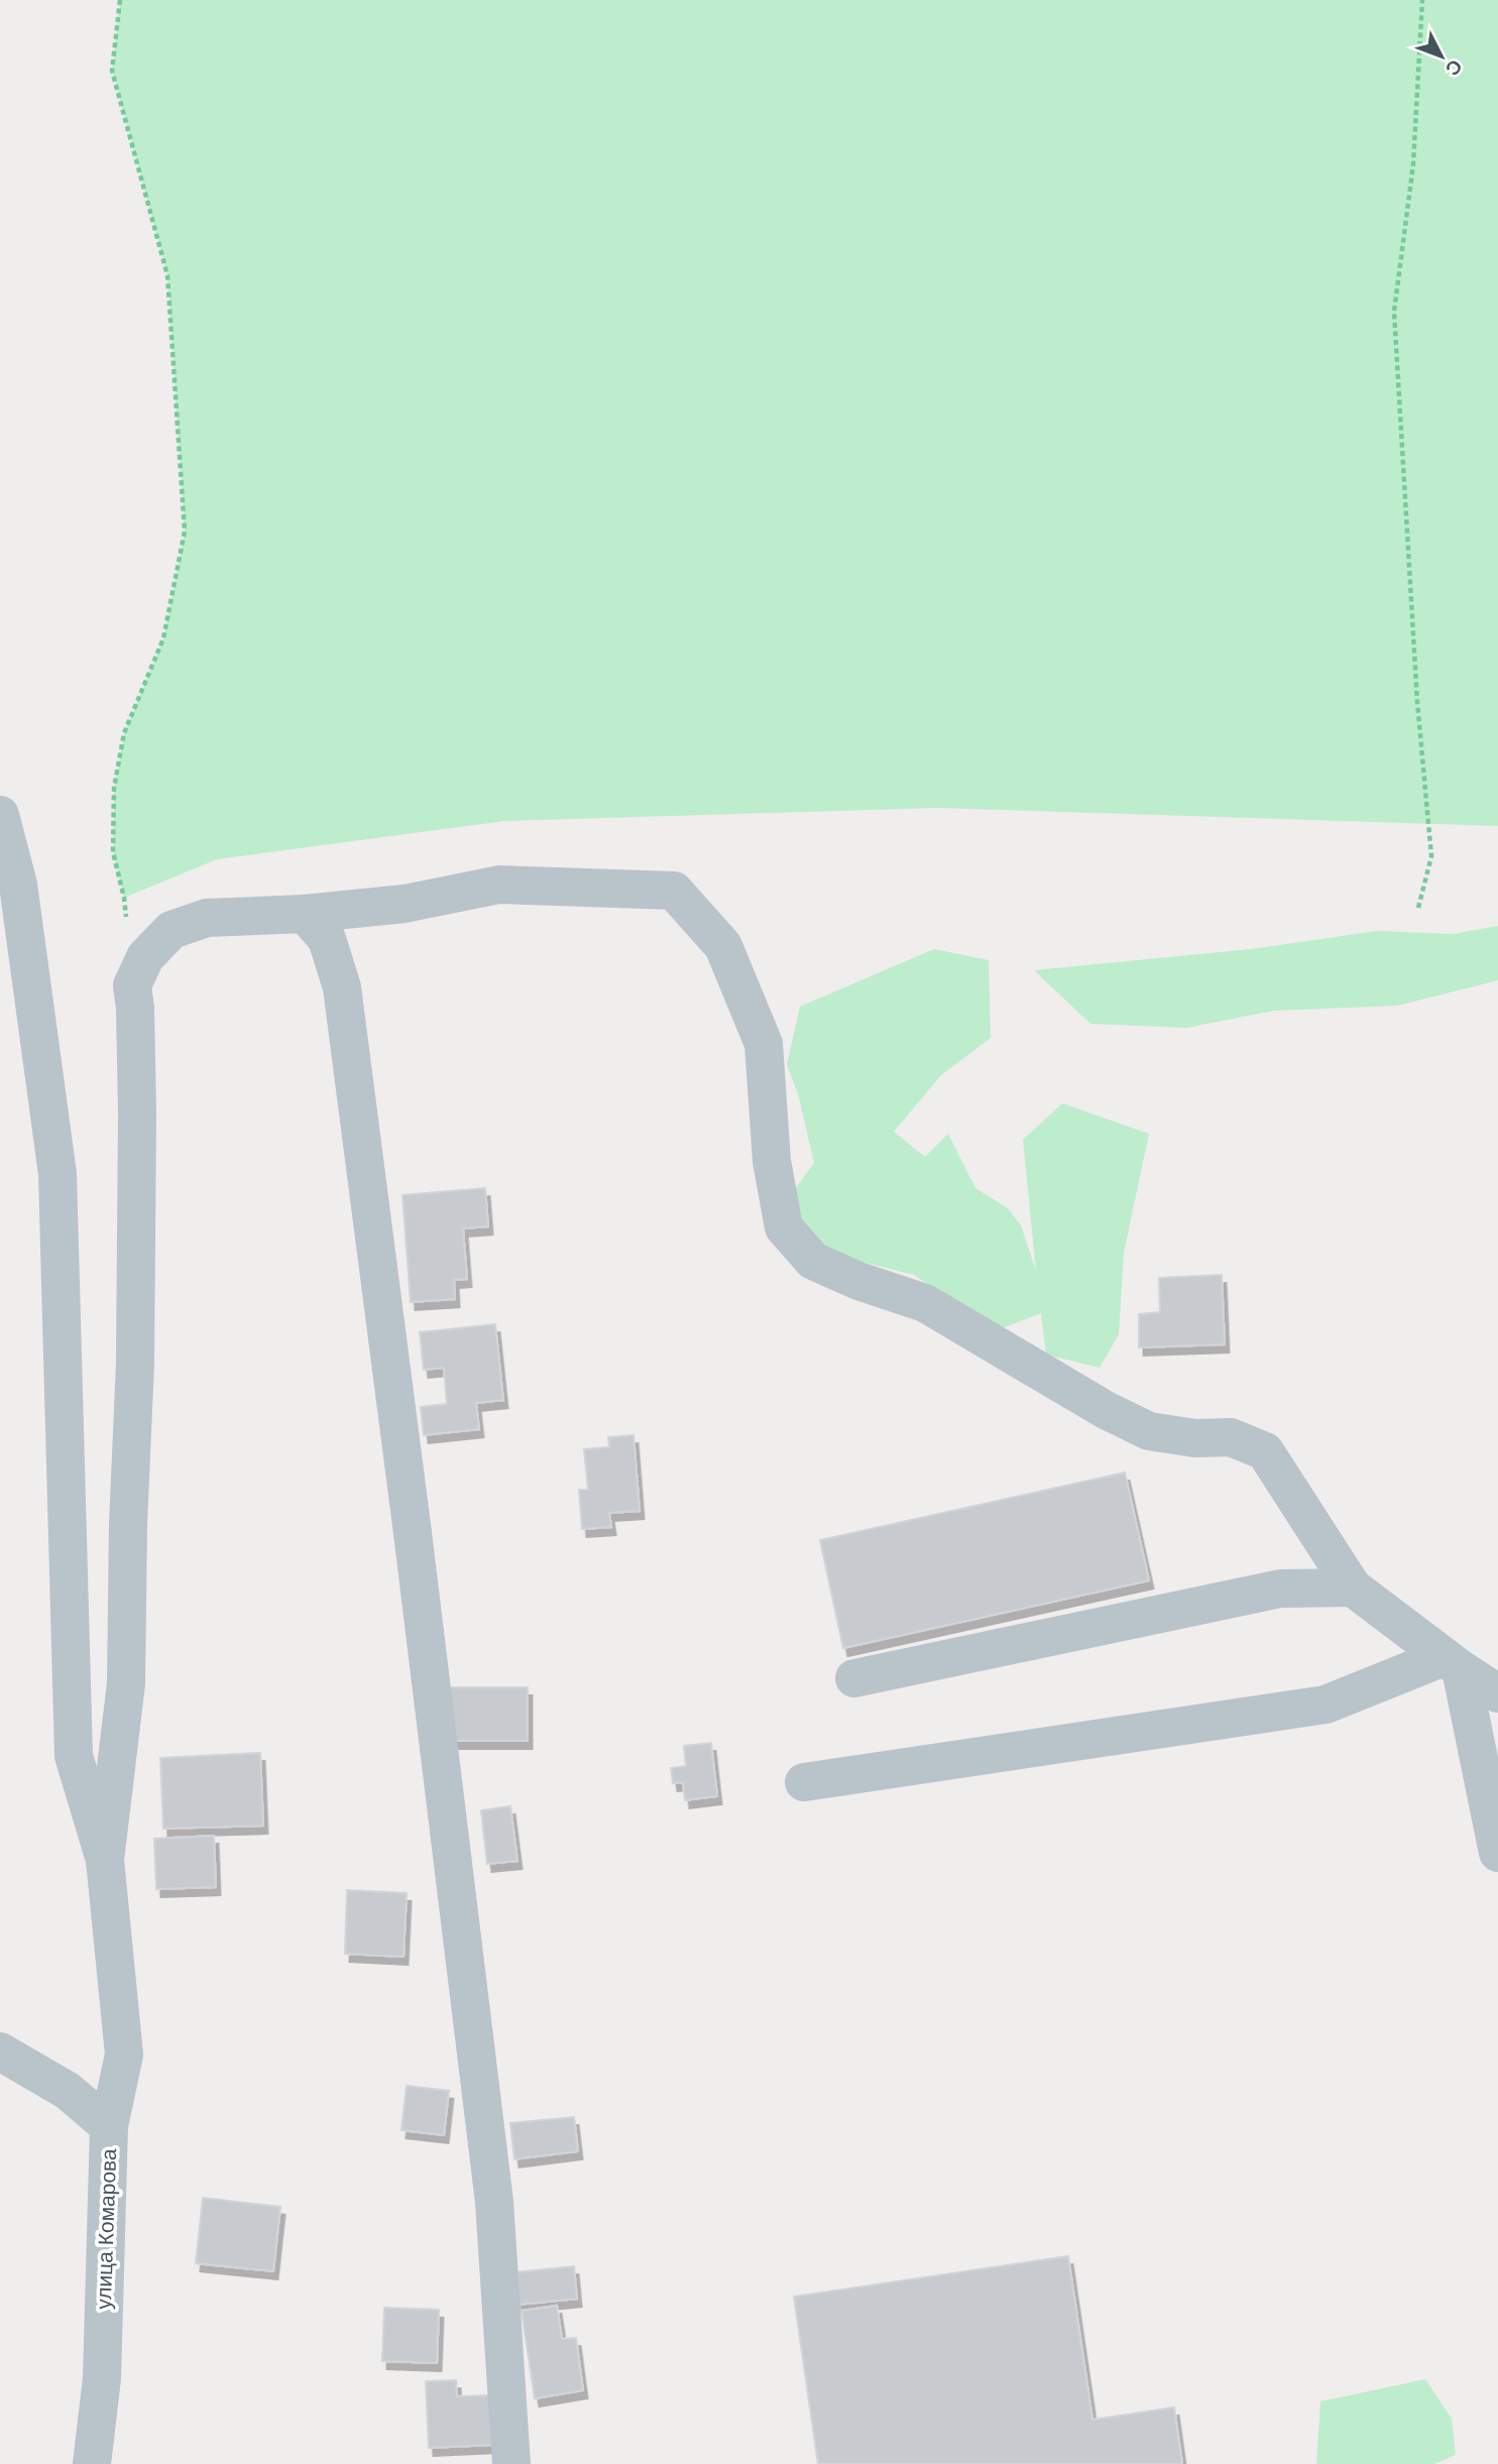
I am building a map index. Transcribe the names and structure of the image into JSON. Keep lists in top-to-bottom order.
{
  "streets": {
    "street": ["улица Комарова"]
  },
  "north": "bottom right"
}
